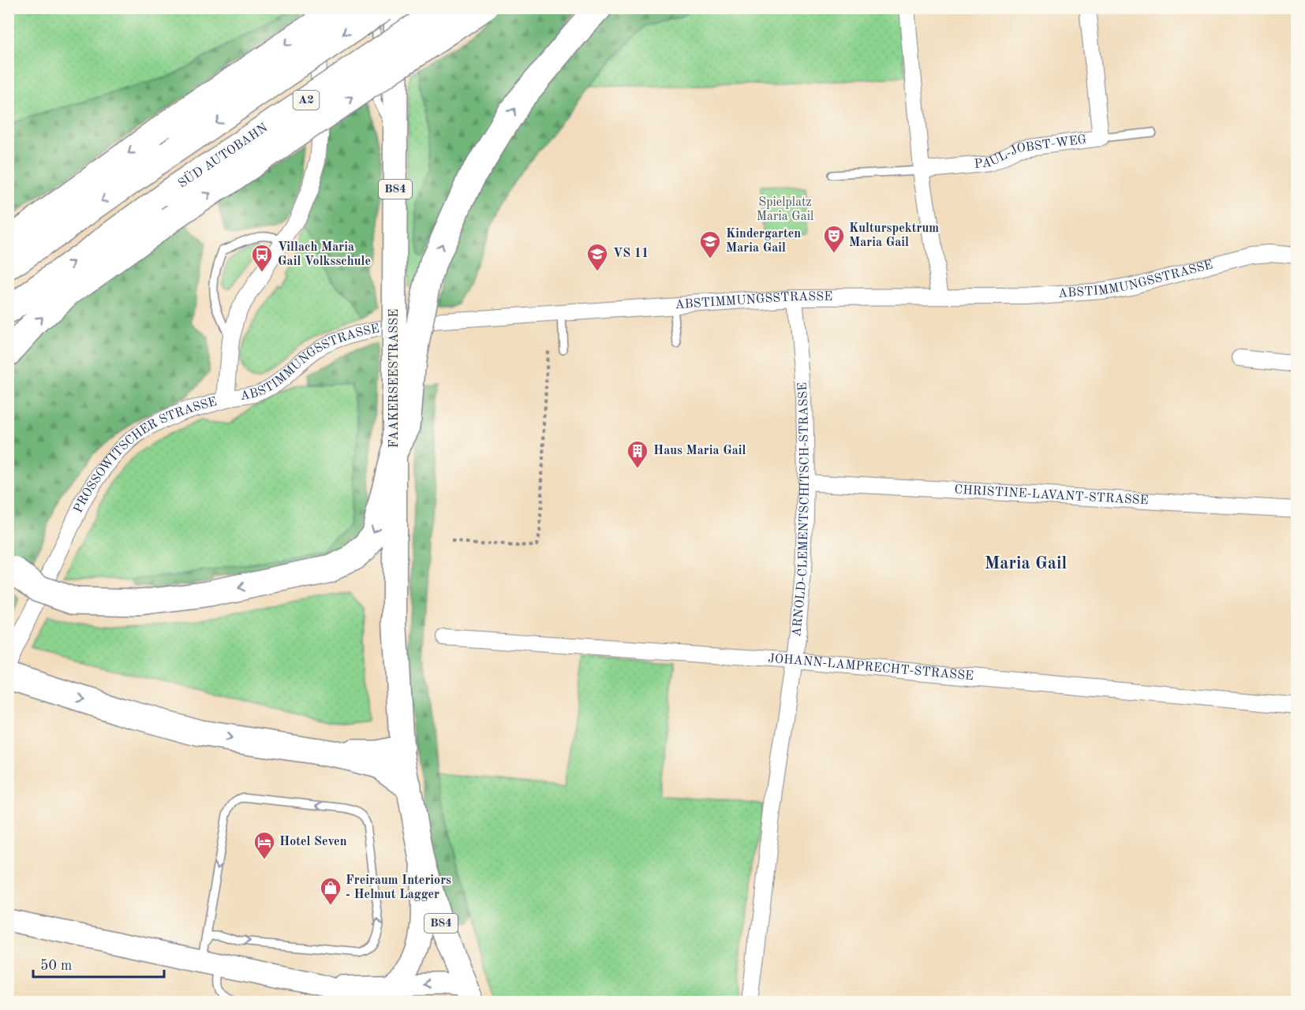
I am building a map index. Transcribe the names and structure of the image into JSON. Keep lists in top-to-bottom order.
{
  "streets": {
    "highway": ["A2", "SÜD AUTOBAHN"],
    "main road": ["B84", "FAAKERSEESTRASSE"],
    "street": [
      "PAUL-JOBST-WEG",
      "ABSTIMMUNGSSTRASSE",
      "PROSSOWITSCHER STRASSE",
      "CHRISTINE-LAVANT-STRASSE",
      "ARNOLD-CLEMENTSCHITSCH-STRASSE",
      "JOHANN-LAMPRECHT-STRASSE"
    ]
  },
  "crossings": [
    ["B84", "FAAKERSEESTRASSE"],
    ["ABSTIMMUNGSSTRASSE", "PROSSOWITSCHER STRASSE"],
    ["ABSTIMMUNGSSTRASSE", "ARNOLD-CLEMENTSCHITSCH-STRASSE"],
    ["CHRISTINE-LAVANT-STRASSE", "ARNOLD-CLEMENTSCHITSCH-STRASSE"],
    ["ARNOLD-CLEMENTSCHITSCH-STRASSE", "JOHANN-LAMPRECHT-STRASSE"]
  ],
  "districts": ["Maria Gail"],
  "parks": ["Spielplatz Maria Gail"],
  "places": {
    "theatre": ["Kulturspektrum Maria Gail"],
    "school or university": ["Kindergarten Maria Gail", "VS 11"],
    "bus stop": ["Villach Maria Gail Volksschule"],
    "building": ["Haus Maria Gail"],
    "hotel": ["Hotel Seven"],
    "shop": ["Freiraum Interiors - Helmut Lagger"]
  },
  "scale_bar": "50 m"
}
